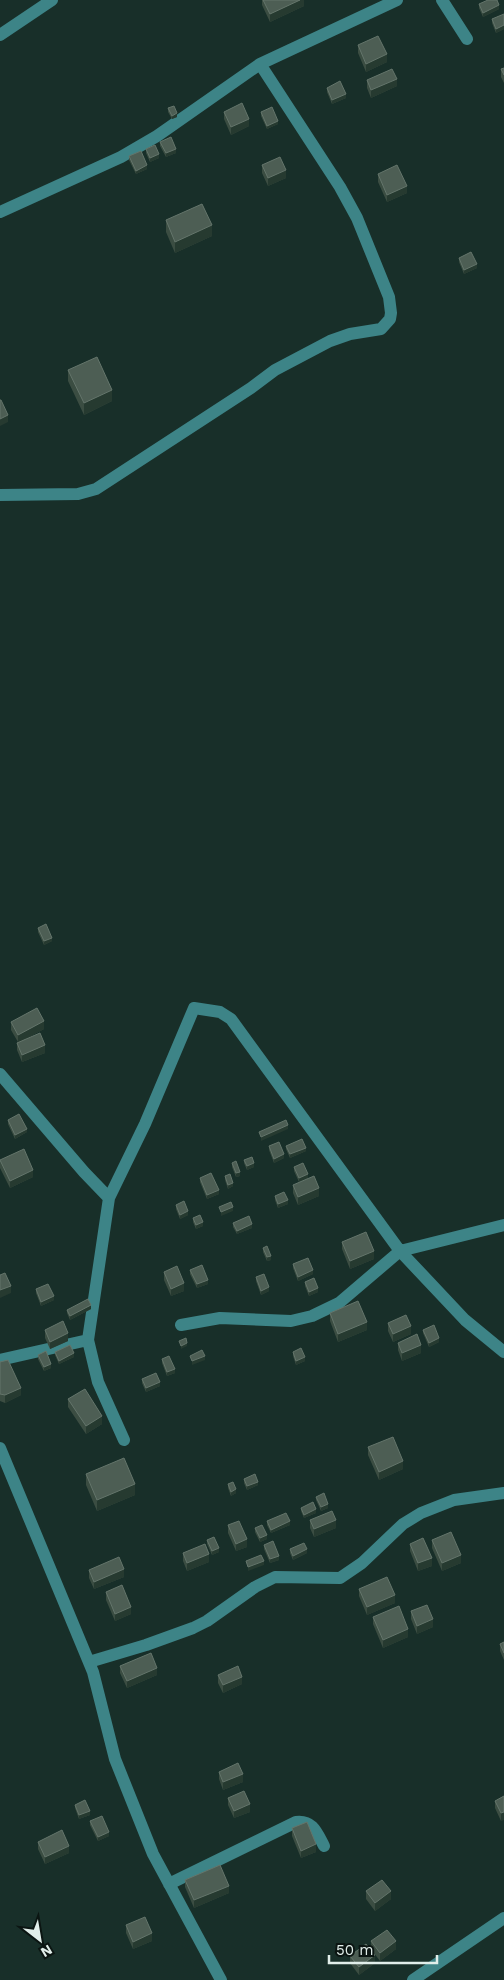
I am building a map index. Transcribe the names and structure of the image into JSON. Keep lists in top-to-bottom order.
{
  "scale_bar": "50 m",
  "north": "bottom right"
}
